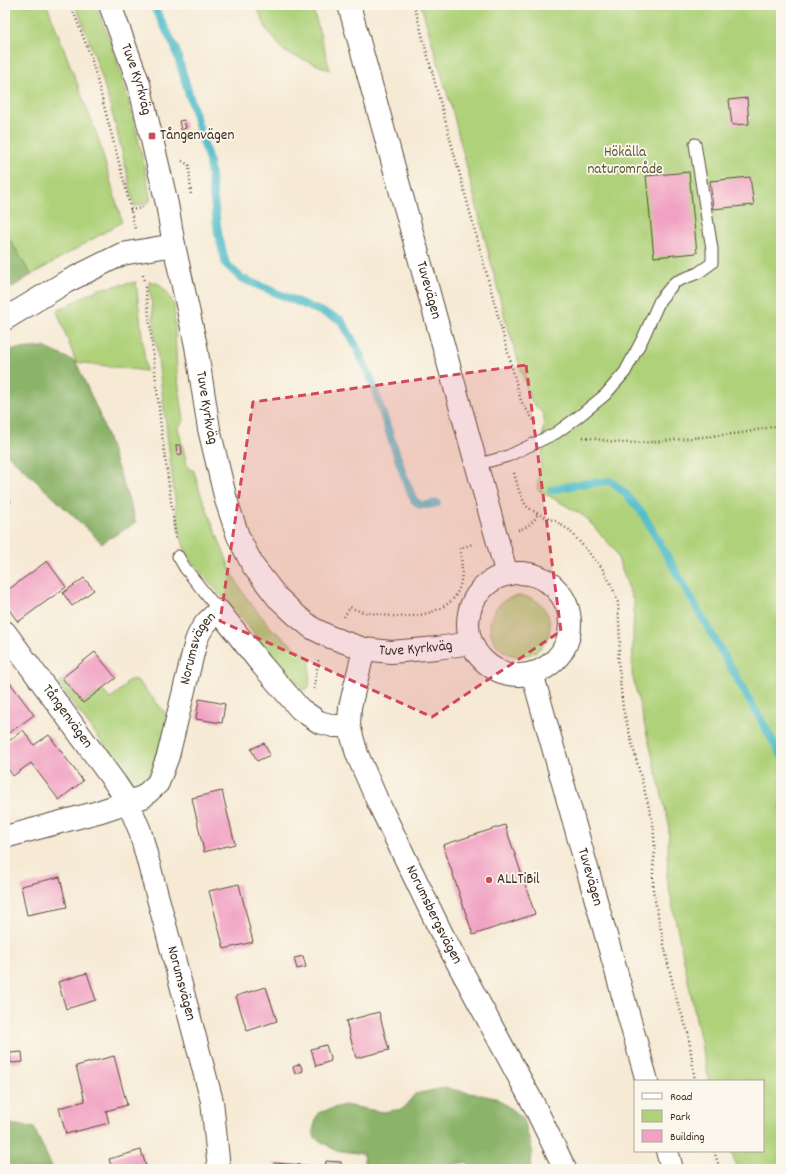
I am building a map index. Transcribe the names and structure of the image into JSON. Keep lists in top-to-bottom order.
{
  "streets": {
    "street": [
      "Tuve Kyrkväg",
      "Tuvevägen",
      "Norumsvägen",
      "Tångenvägen",
      "Norumsbergsvägen"
    ]
  },
  "crossings": [
    ["Tuve Kyrkväg", "Tuvevägen"],
    ["Tuve Kyrkväg", "Norumsbergsvägen"],
    ["Norumsvägen", "Tångenvägen"],
    ["Norumsvägen", "Norumsbergsvägen"]
  ],
  "parks": ["Hökälla naturområde"],
  "places": {
    "transit": ["Tångenvägen"],
    "other": ["ALLTiBil"]
  },
  "legend": ["Road", "Park", "Building"]
}
